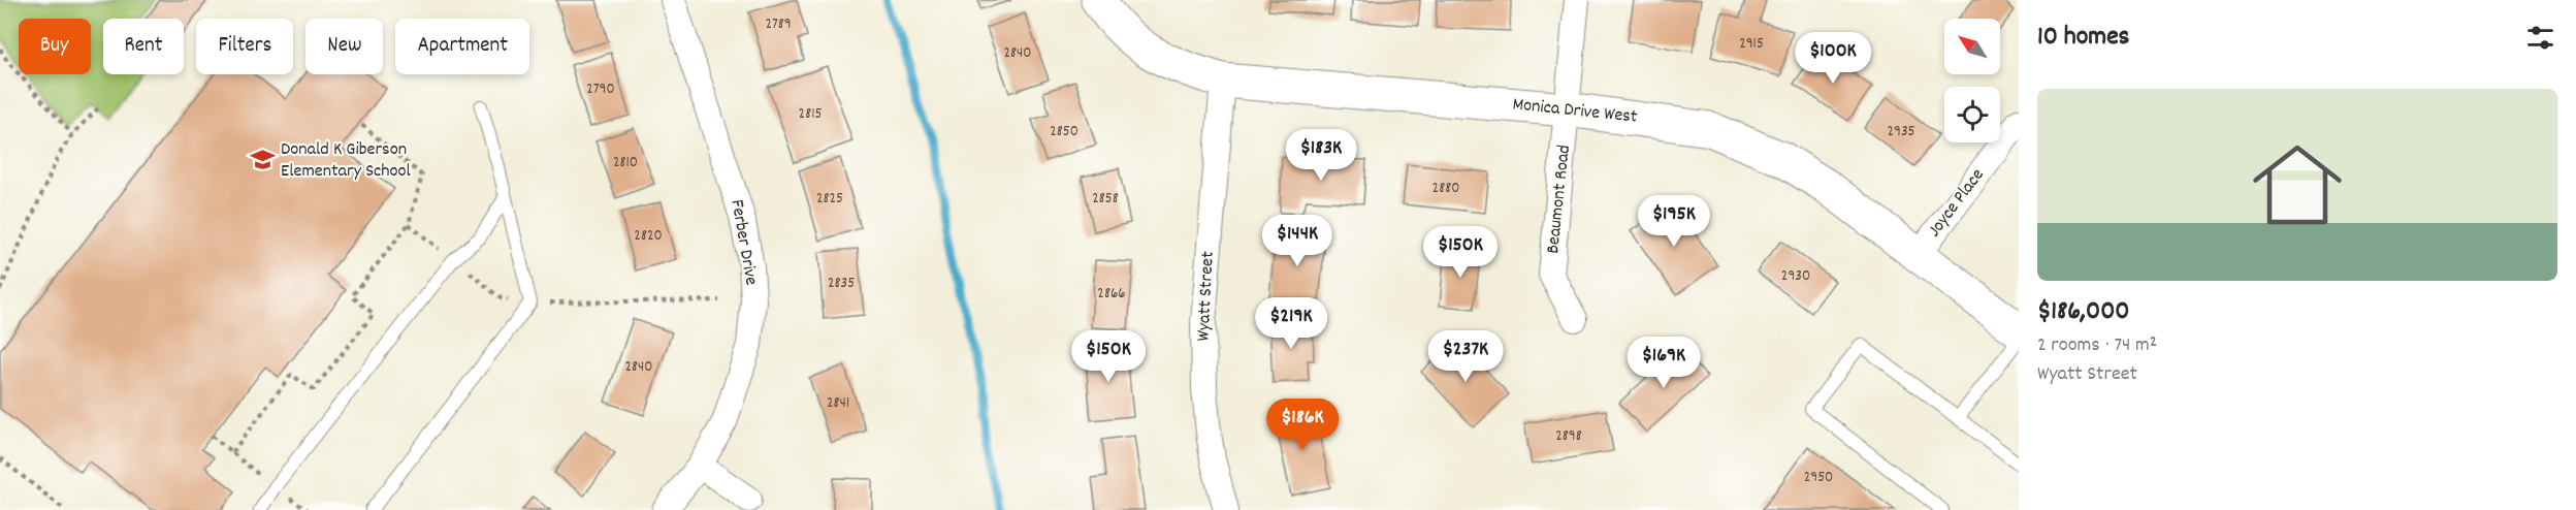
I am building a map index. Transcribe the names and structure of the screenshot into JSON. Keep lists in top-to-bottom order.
{
  "streets": {
    "street": [
      "Monica Drive West",
      "Beaumont Road",
      "Joyce Place",
      "Ferber Drive",
      "Wyatt Street"
    ]
  },
  "crossings": [
    ["Monica Drive West", "Beaumont Road"],
    ["Monica Drive West", "Joyce Place"],
    ["Monica Drive West", "Wyatt Street"]
  ],
  "places": {
    "school or university": ["Donald K Giberson Elementary School"]
  },
  "house_numbers": [
    "2789",
    "2915",
    "2840",
    "2790",
    "2815",
    "2850",
    "2935",
    "2810",
    "2880",
    "2825",
    "2858",
    "2820",
    "2930",
    "2835",
    "2866",
    "2840",
    "2841",
    "2898",
    "2950"
  ],
  "north": "top left",
  "page": {
    "heading": "10 homes",
    "chip": [
      "Buy",
      "Rent",
      "Filters",
      "New",
      "Apartment"
    ],
    "price": [
      "$100K",
      "$183K",
      "$195K",
      "$144K",
      "$150K",
      "$219K",
      "$150K",
      "$237K",
      "$169K",
      "$186K"
    ],
    "list": [
      {
        "name": "$186,000",
        "note": "2 rooms · 74 m² · Wyatt Street"
      }
    ]
  }
}
